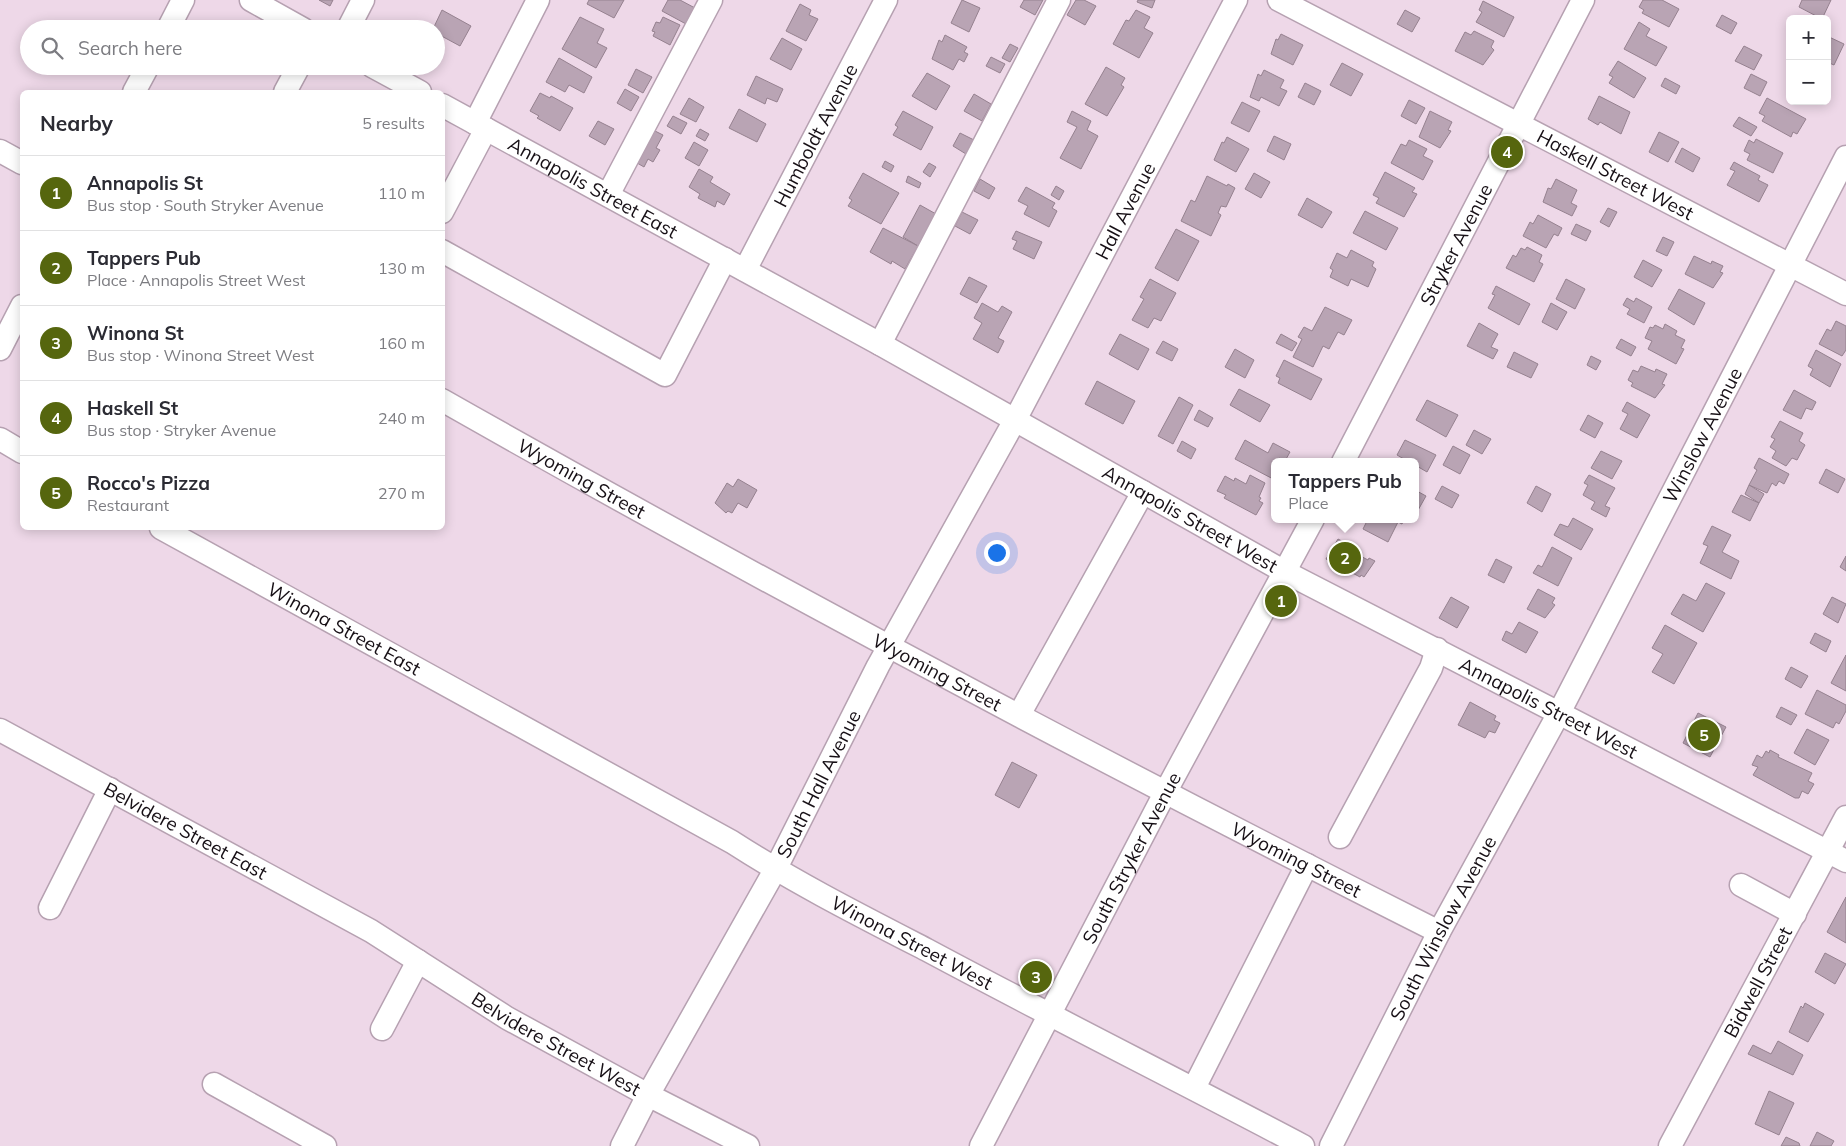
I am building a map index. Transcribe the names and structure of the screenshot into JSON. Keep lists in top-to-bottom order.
{
  "streets": {
    "street": [
      "Humboldt Avenue",
      "Haskell Street West",
      "Annapolis Street East",
      "Hall Avenue",
      "Stryker Avenue",
      "Winslow Avenue",
      "Wyoming Street",
      "Annapolis Street West",
      "Winona Street East",
      "South Hall Avenue",
      "Belvidere Street East",
      "South Stryker Avenue",
      "South Winslow Avenue",
      "Winona Street West",
      "Bidwell Street",
      "Belvidere Street West"
    ]
  },
  "crossings": [
    ["Humboldt Avenue", "Annapolis Street East"],
    ["Humboldt Avenue", "Annapolis Street West"],
    ["Haskell Street West", "Stryker Avenue"],
    ["Haskell Street West", "Winslow Avenue"],
    ["Annapolis Street East", "Annapolis Street West"],
    ["Hall Avenue", "Annapolis Street West"],
    ["Hall Avenue", "South Hall Avenue"],
    ["Winslow Avenue", "Annapolis Street West"],
    ["Winslow Avenue", "South Winslow Avenue"],
    ["Wyoming Street", "South Hall Avenue"],
    ["Wyoming Street", "South Stryker Avenue"],
    ["Wyoming Street", "South Winslow Avenue"],
    ["Annapolis Street West", "South Hall Avenue"],
    ["Annapolis Street West", "South Stryker Avenue"],
    ["Annapolis Street West", "South Winslow Avenue"],
    ["Annapolis Street West", "Bidwell Street"],
    ["Winona Street East", "Winona Street West"],
    ["South Hall Avenue", "Winona Street West"],
    ["South Hall Avenue", "Belvidere Street West"],
    ["Belvidere Street East", "Belvidere Street West"],
    ["South Stryker Avenue", "Winona Street West"]
  ],
  "page": {
    "map_buttons": ["+", "−"],
    "search": "Search here",
    "heading": ["Nearby", "5 results"],
    "pins": [
      "4",
      "2",
      "1",
      "5",
      "3"
    ],
    "list": [
      {
        "mark": "1",
        "name": "Annapolis St",
        "note": "Bus stop · South Stryker Avenue",
        "value": "110 m"
      },
      {
        "mark": "2",
        "name": "Tappers Pub",
        "note": "Place · Annapolis Street West",
        "value": "130 m"
      },
      {
        "mark": "3",
        "name": "Winona St",
        "note": "Bus stop · Winona Street West",
        "value": "160 m"
      },
      {
        "mark": "4",
        "name": "Haskell St",
        "note": "Bus stop · Stryker Avenue",
        "value": "240 m"
      },
      {
        "mark": "5",
        "name": "Rocco's Pizza",
        "note": "Restaurant",
        "value": "270 m"
      }
    ],
    "popup": ["Tappers Pub", "Place"]
  }
}
